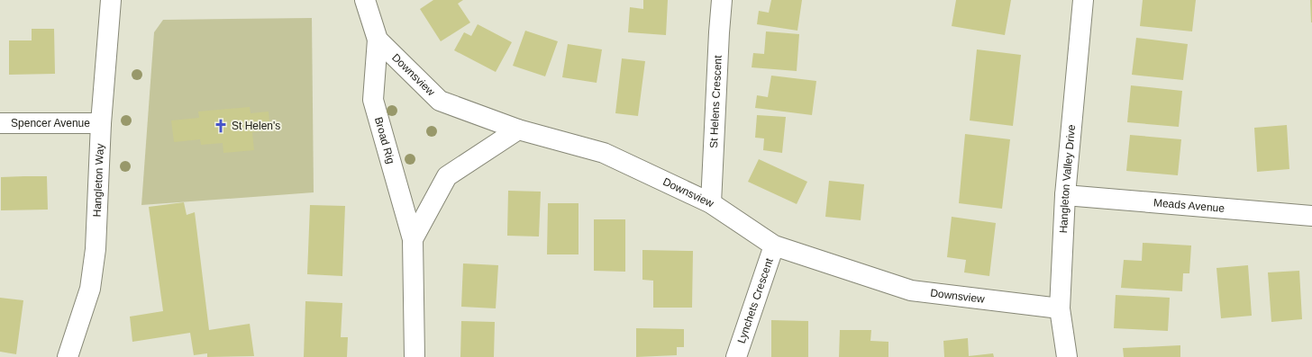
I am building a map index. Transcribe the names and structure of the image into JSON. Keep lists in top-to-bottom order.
{
  "streets": {
    "street": [
      "Downsview",
      "St Helens Crescent",
      "Spencer Avenue",
      "Broad Rig",
      "Hangleton Valley Drive",
      "Hangleton Way",
      "Meads Avenue",
      "Lynchets Crescent"
    ]
  },
  "crossings": [
    ["Downsview", "St Helens Crescent"],
    ["Downsview", "Broad Rig"],
    ["Downsview", "Hangleton Valley Drive"],
    ["Downsview", "Lynchets Crescent"],
    ["Spencer Avenue", "Hangleton Way"],
    ["Hangleton Valley Drive", "Meads Avenue"]
  ],
  "places": {
    "church": ["St Helen's"]
  }
}
